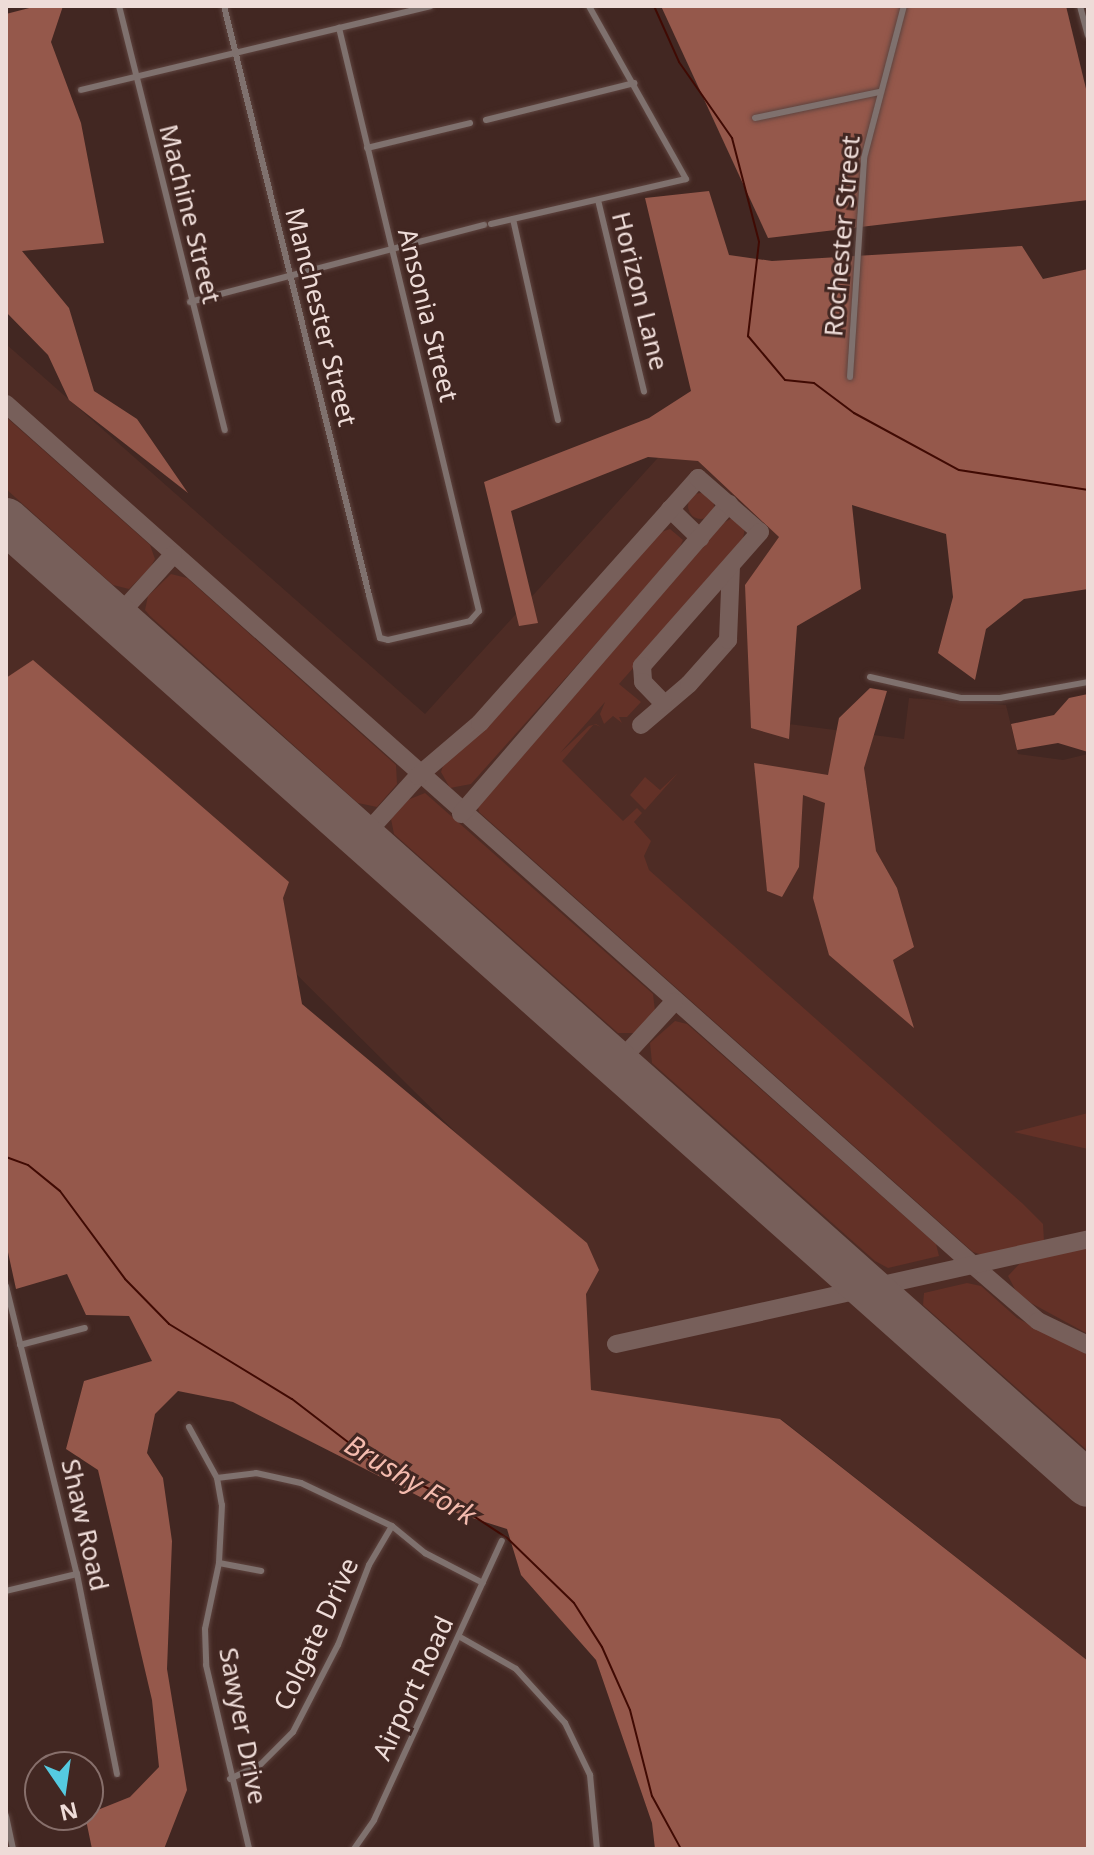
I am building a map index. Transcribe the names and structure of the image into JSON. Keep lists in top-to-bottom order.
{
  "streets": {
    "street": [
      "Machine Street",
      "Rochester Street",
      "Horizon Lane",
      "Ansonia Street",
      "Manchester Street",
      "Shaw Road",
      "Colgate Drive",
      "Airport Road",
      "Sawyer Drive"
    ]
  },
  "crossings": [
    ["Ansonia Street", "Manchester Street"],
    ["Colgate Drive", "Sawyer Drive"]
  ],
  "water": ["Brushy Fork"],
  "north": "bottom"
}
